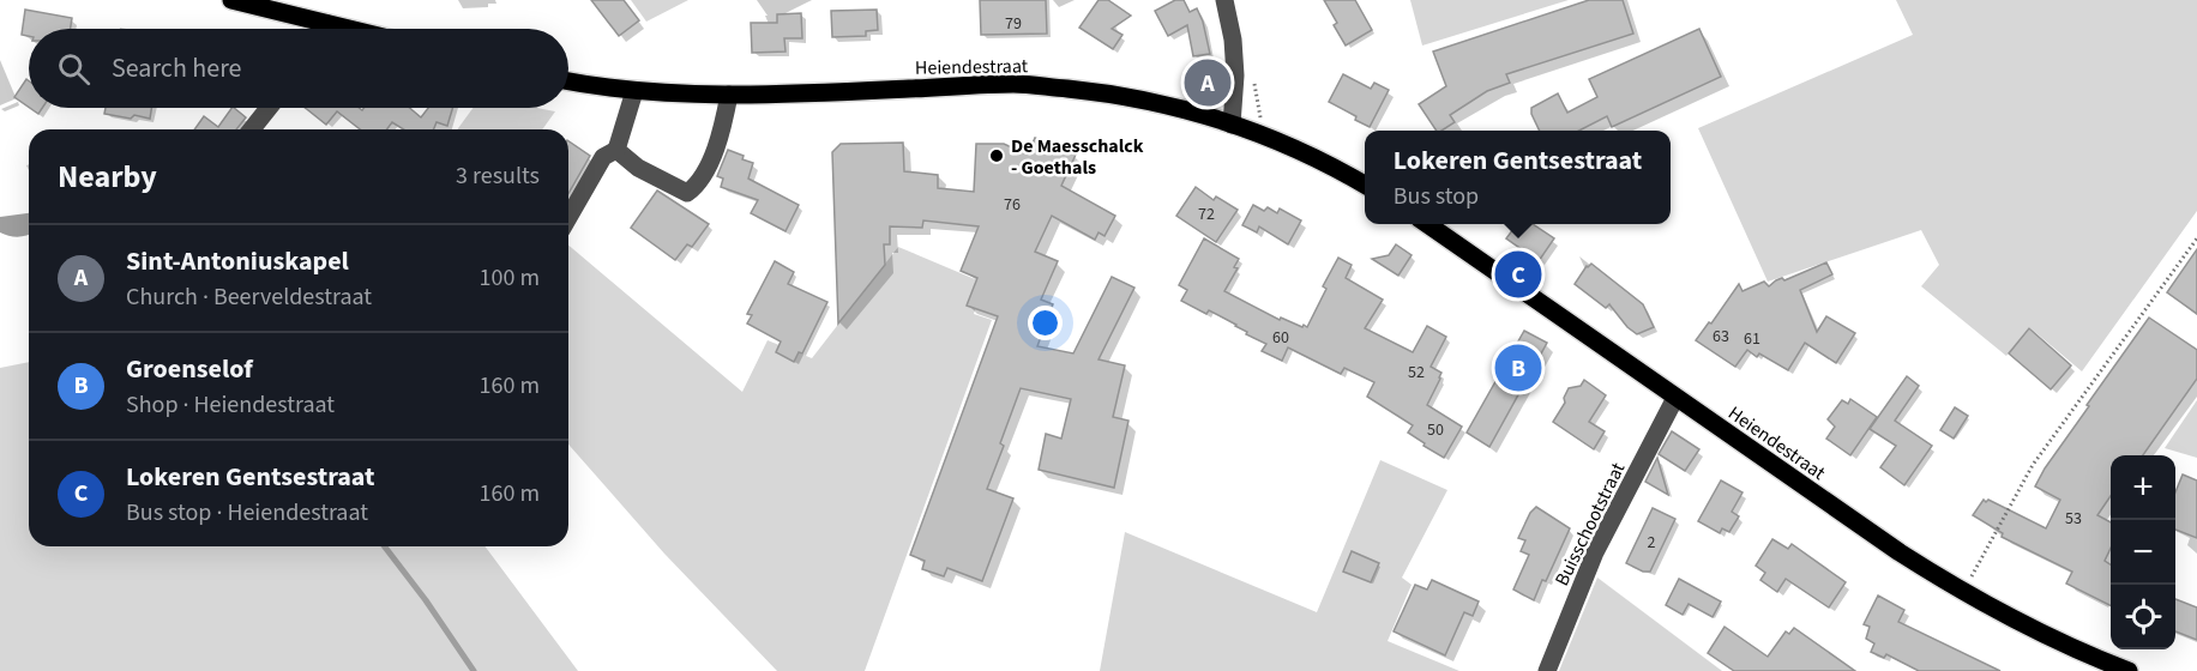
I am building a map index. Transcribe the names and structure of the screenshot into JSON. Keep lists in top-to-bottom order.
{
  "streets": {
    "main road": ["Heiendestraat"],
    "street": ["Buisschootstraat"]
  },
  "crossings": [
    ["Heiendestraat", "Buisschootstraat"]
  ],
  "places": ["De Maesschalck - Goethals"],
  "house_numbers": [
    "79",
    "76",
    "72",
    "63",
    "60",
    "61",
    "52",
    "50",
    "53",
    "2"
  ],
  "page": {
    "search": "Search here",
    "pins": ["A", "C", "B"],
    "heading": ["Nearby", "3 results"],
    "popup": ["Lokeren Gentsestraat", "Bus stop"],
    "list": [
      {
        "mark": "A",
        "name": "Sint-Antoniuskapel",
        "note": "Church · Beerveldestraat",
        "value": "100 m"
      },
      {
        "mark": "B",
        "name": "Groenselof",
        "note": "Shop · Heiendestraat",
        "value": "160 m"
      },
      {
        "mark": "C",
        "name": "Lokeren Gentsestraat",
        "note": "Bus stop · Heiendestraat",
        "value": "160 m"
      }
    ],
    "map_buttons": ["+", "−"]
  }
}
